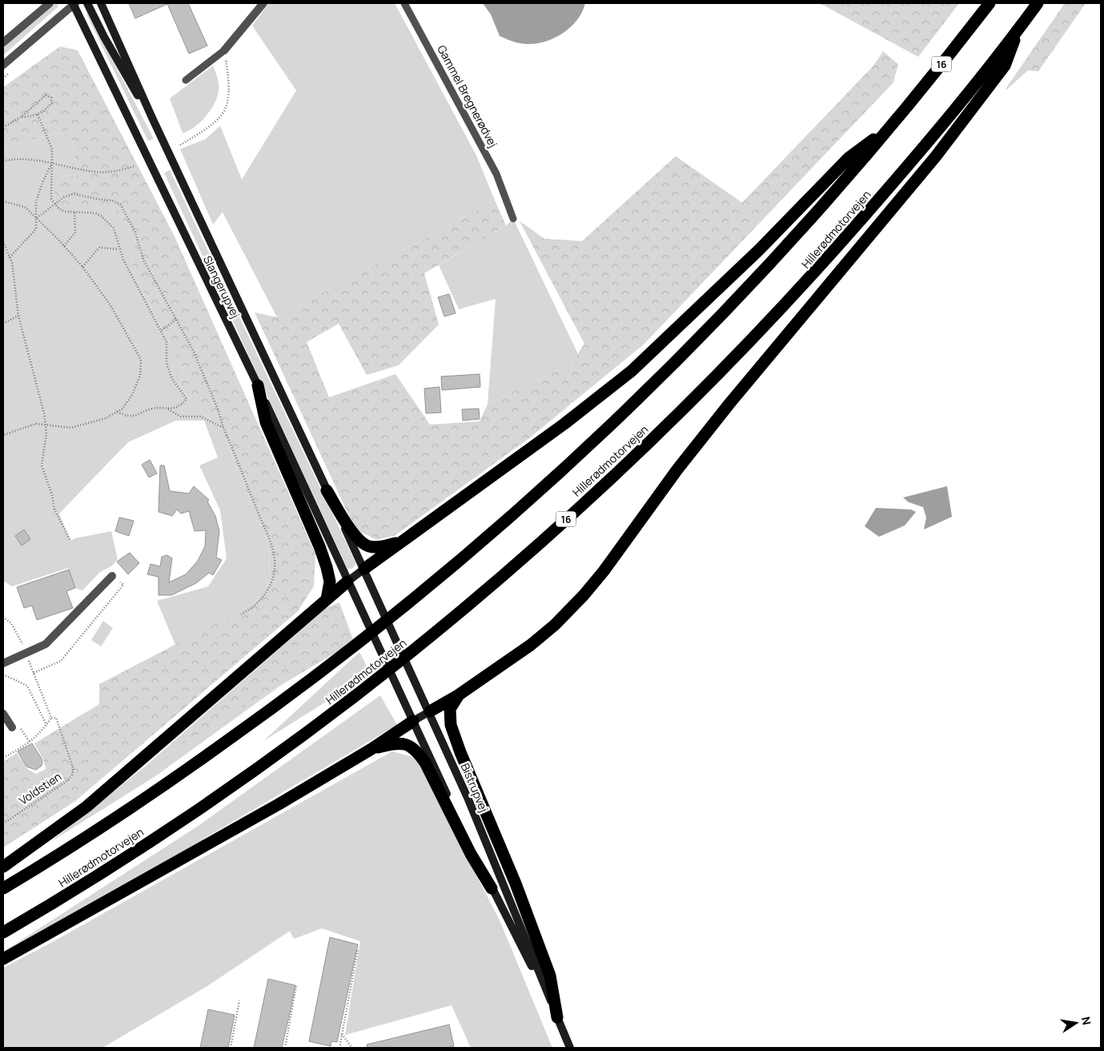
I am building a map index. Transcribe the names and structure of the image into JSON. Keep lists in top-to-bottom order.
{
  "streets": {
    "highway": ["16", "Hillerødmotorvejen"],
    "main road": ["Slangerupvej", "Bistrupvej"],
    "lane": ["Gammel Bregnerødvej"],
    "path": ["Voldstien"]
  },
  "crossings": [
    ["Slangerupvej", "Bistrupvej"]
  ],
  "north": "right"
}
